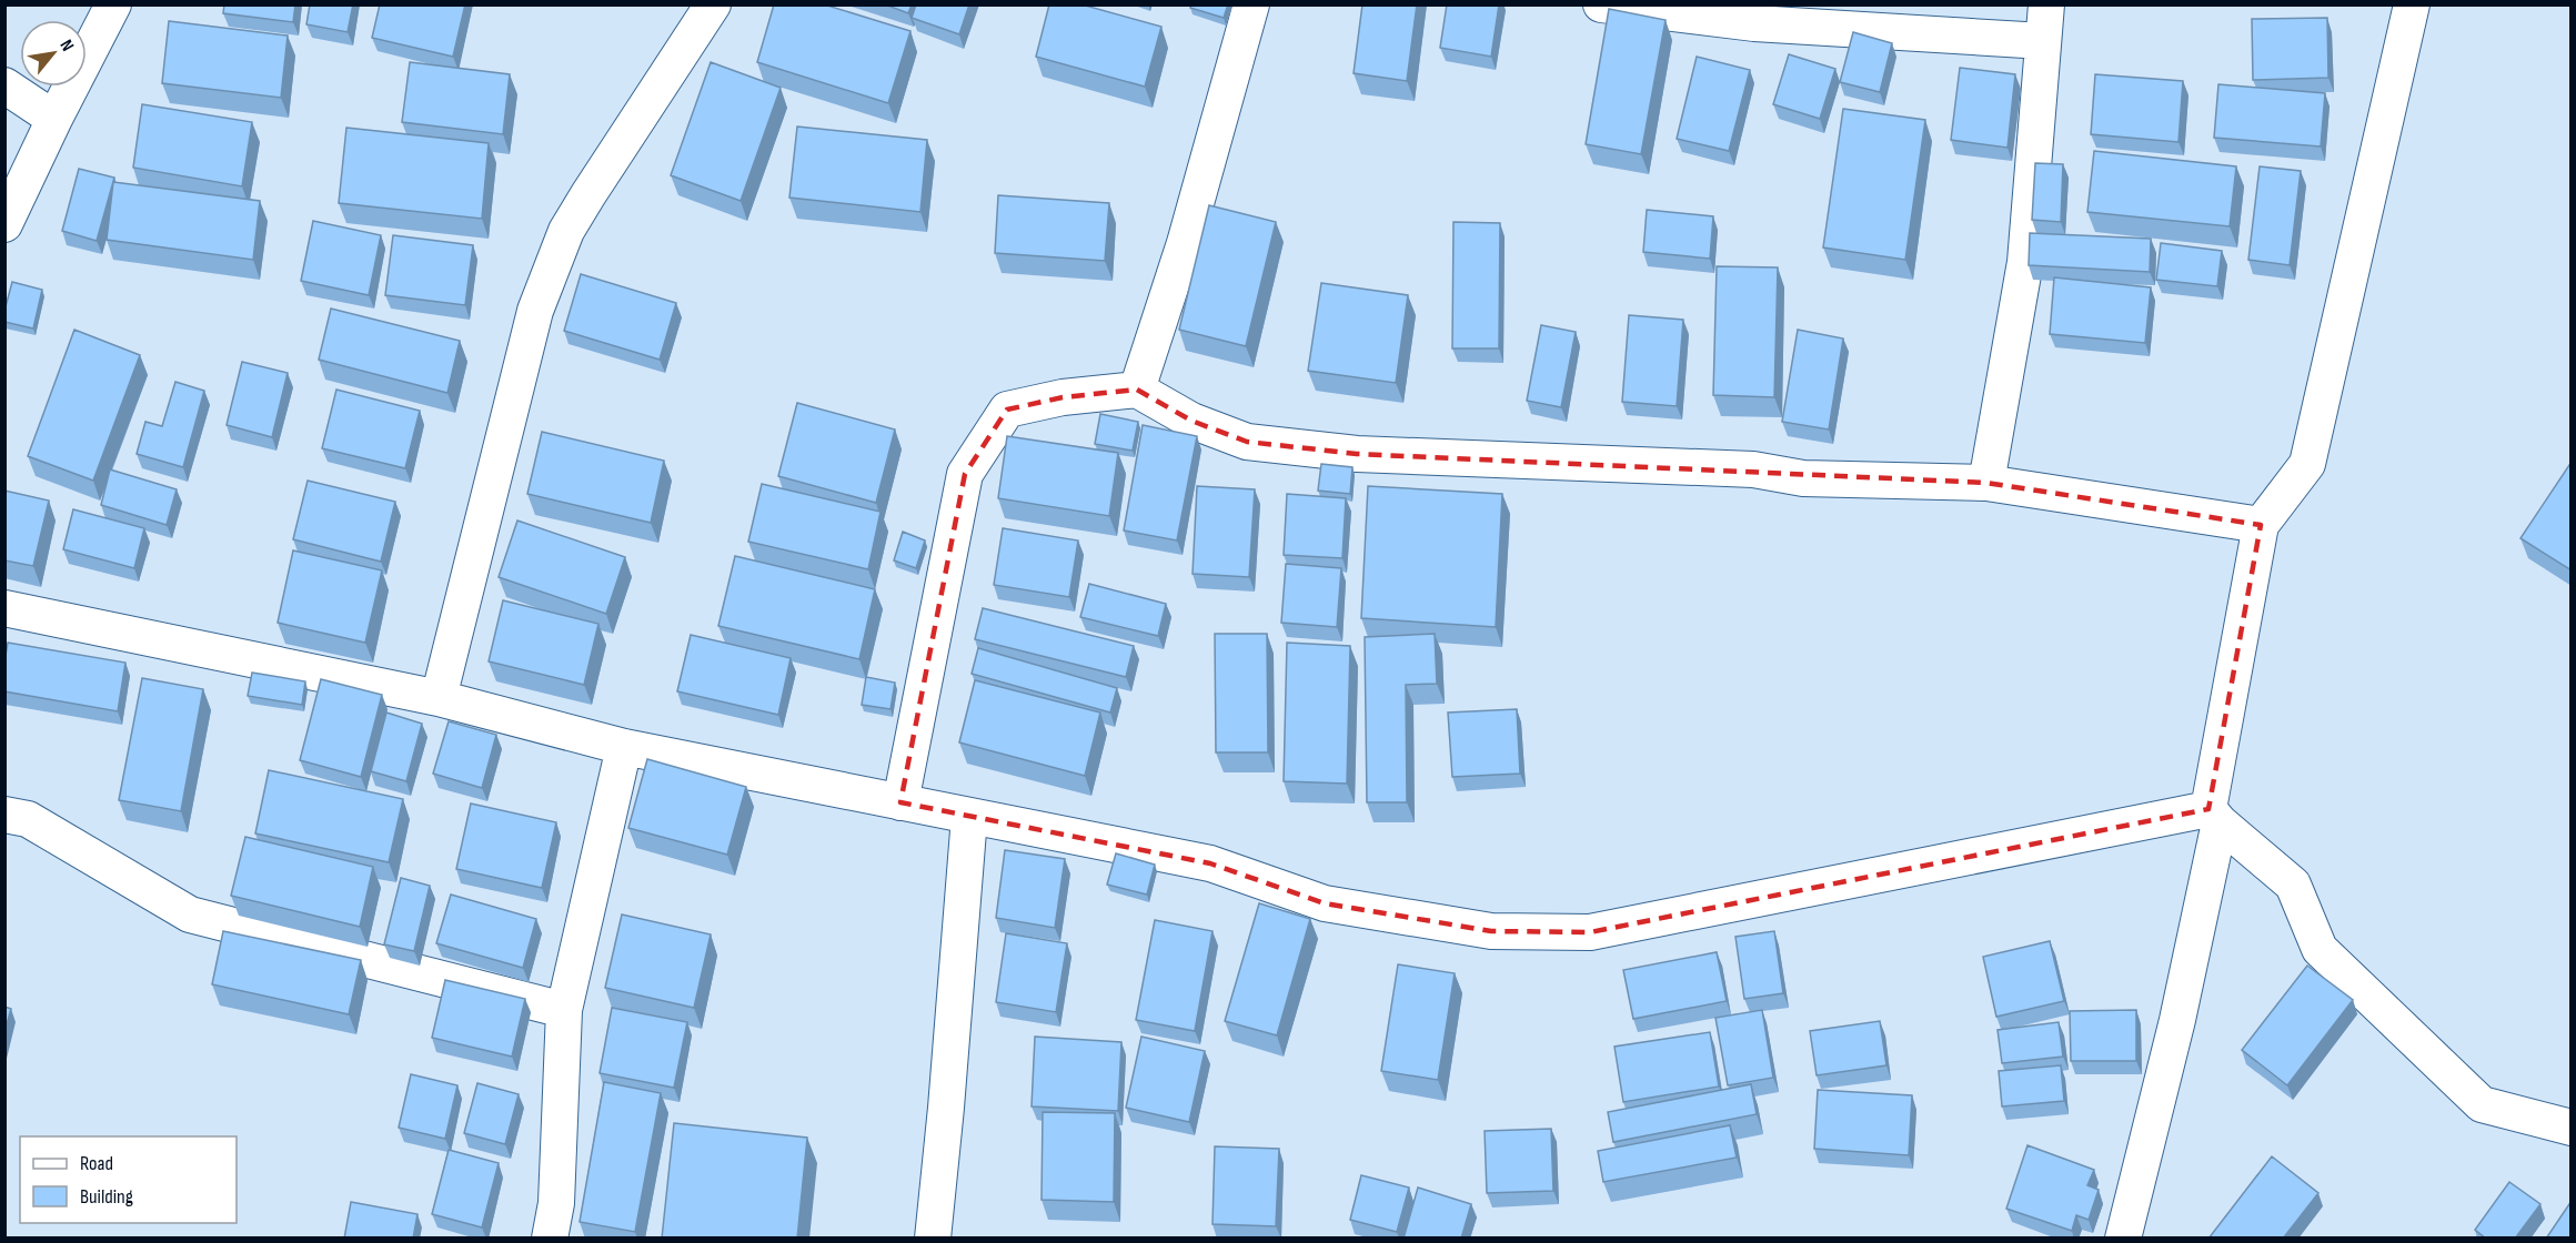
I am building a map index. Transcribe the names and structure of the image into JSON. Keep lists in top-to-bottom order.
{
  "legend": ["Road", "Building"],
  "north": "top right"
}
